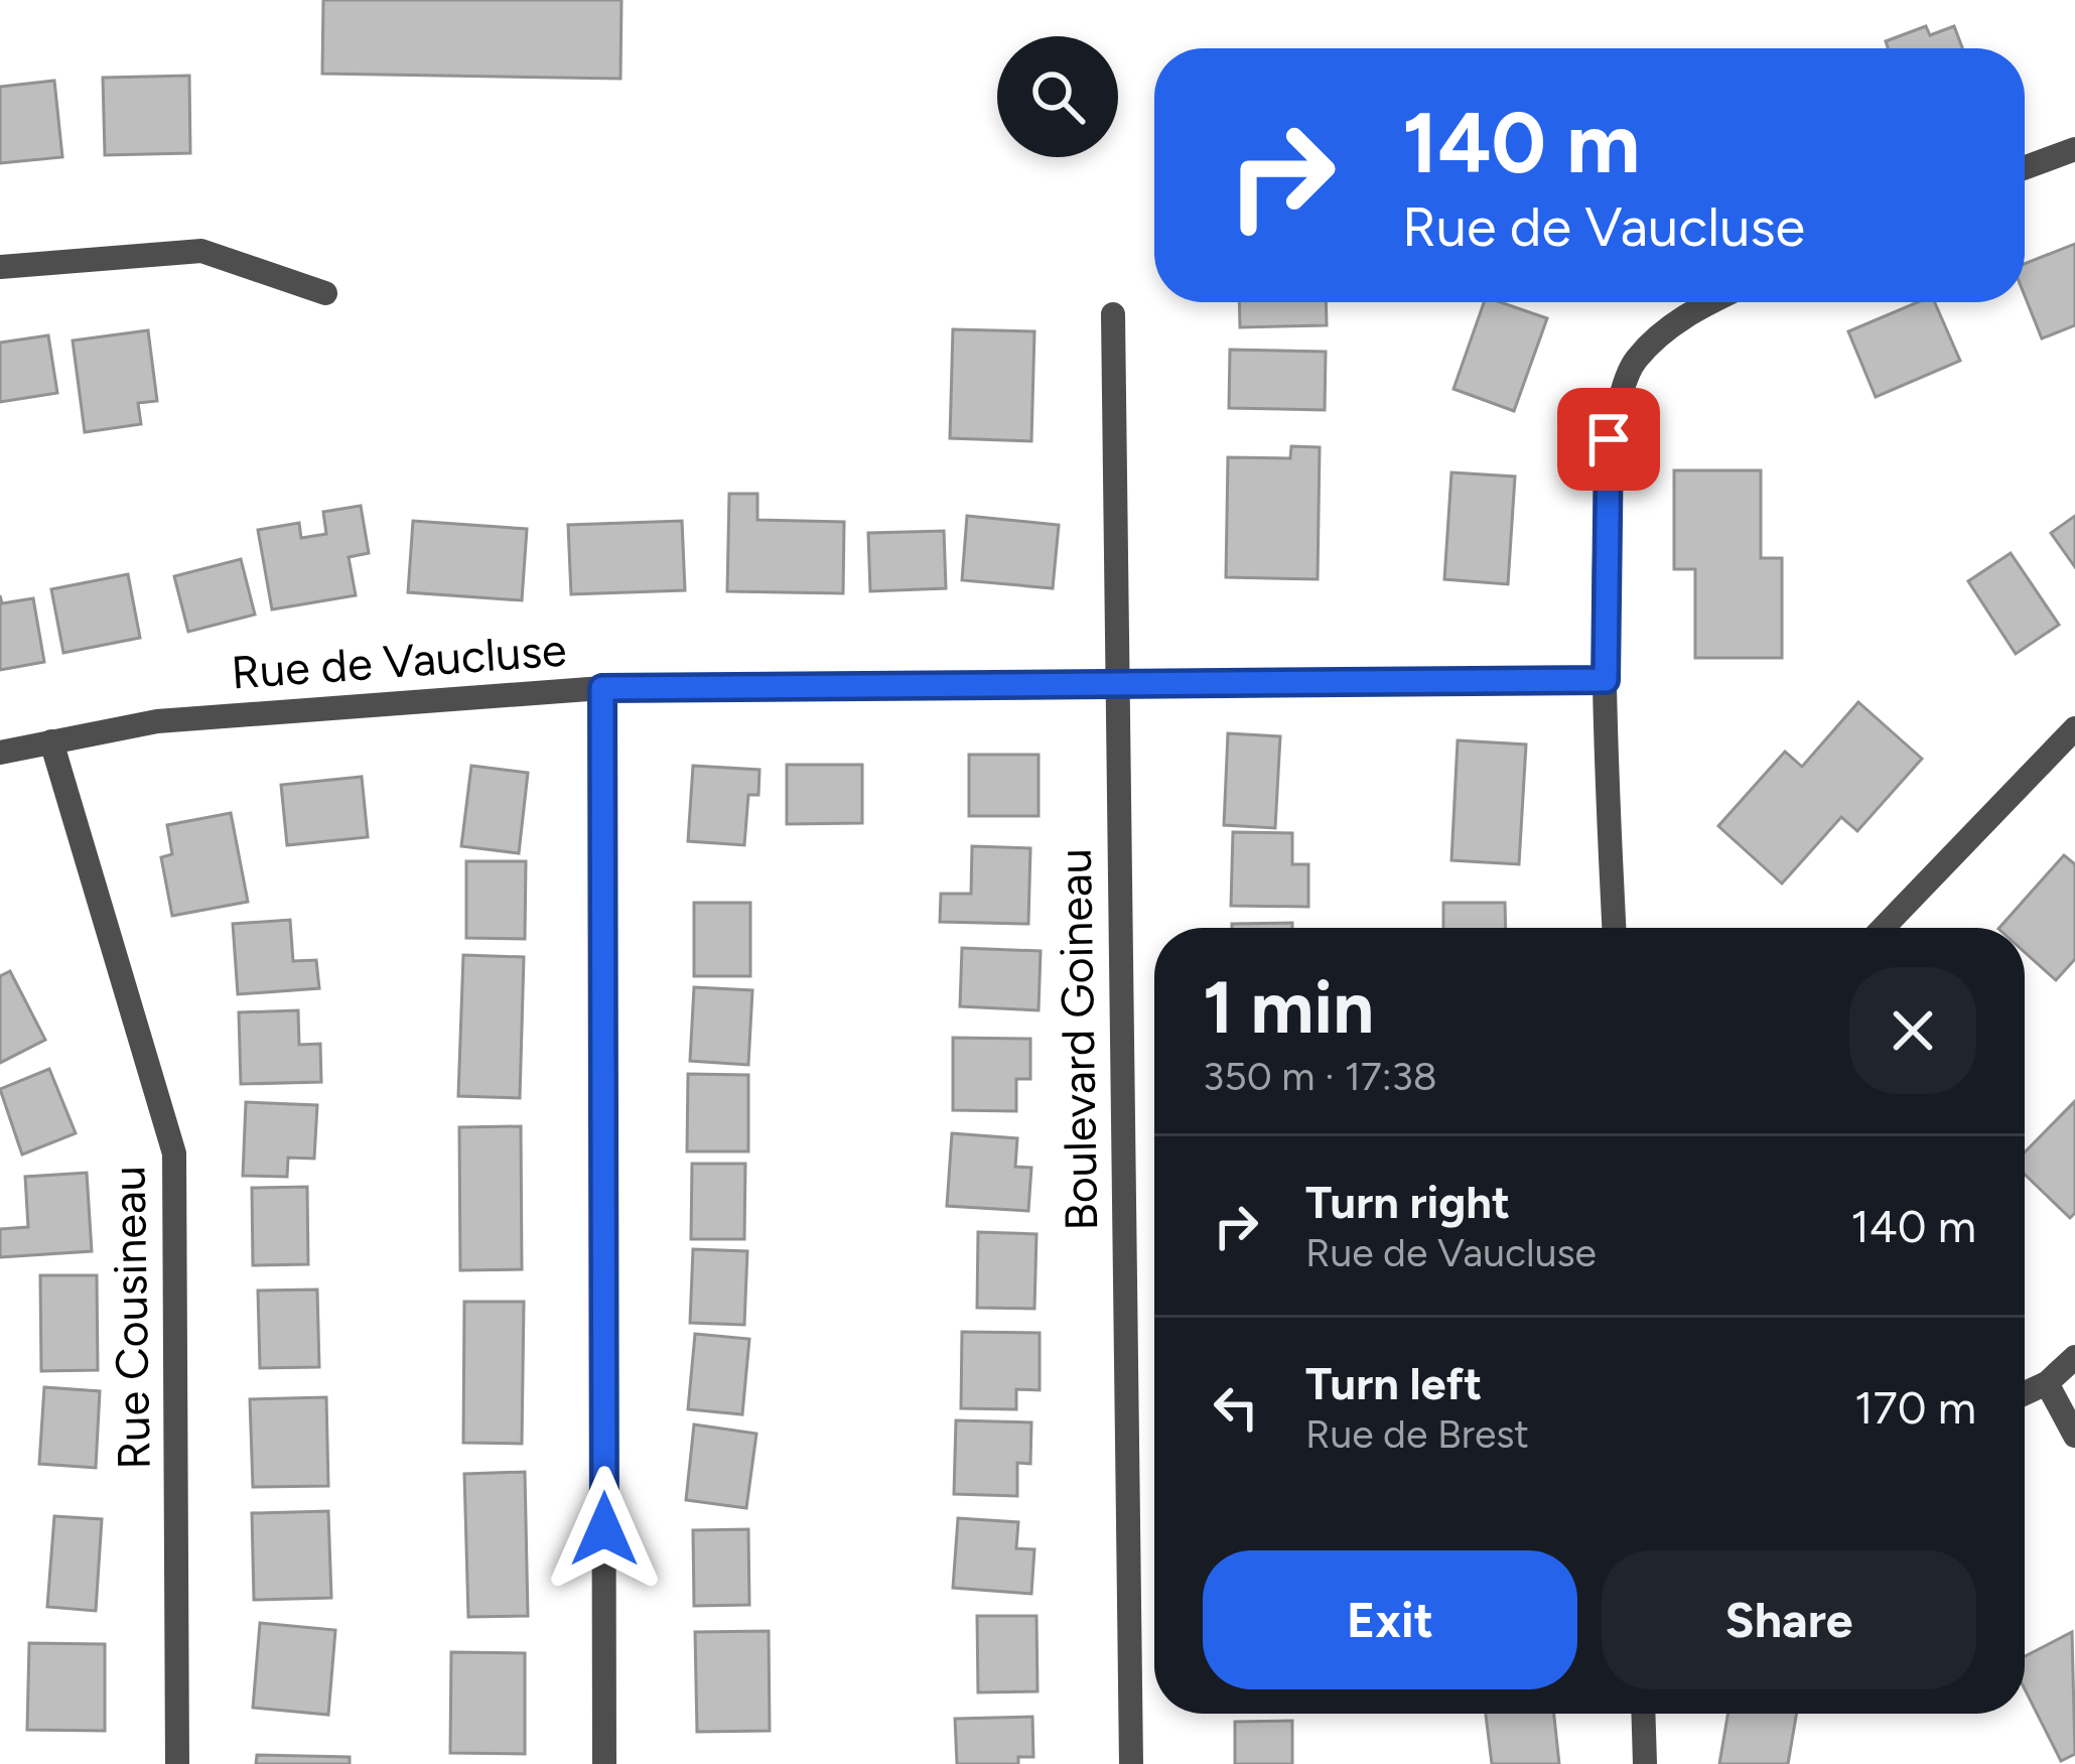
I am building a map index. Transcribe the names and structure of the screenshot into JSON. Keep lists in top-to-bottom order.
{
  "streets": {
    "street": ["Rue de Vaucluse", "Boulevard Goineau", "Rue Cousineau"]
  },
  "crossings": [
    ["Rue de Vaucluse", "Boulevard Goineau"],
    ["Rue de Vaucluse", "Rue Cousineau"]
  ],
  "page": {
    "turn": ["140 m", "Rue de Vaucluse"],
    "heading": ["1 min", "350 m · 17:38"],
    "list": [
      {
        "name": "Turn right",
        "note": "Rue de Vaucluse",
        "value": "140 m"
      },
      {
        "name": "Turn left",
        "note": "Rue de Brest",
        "value": "170 m"
      }
    ],
    "buttons": ["Exit", "Share"]
  }
}
